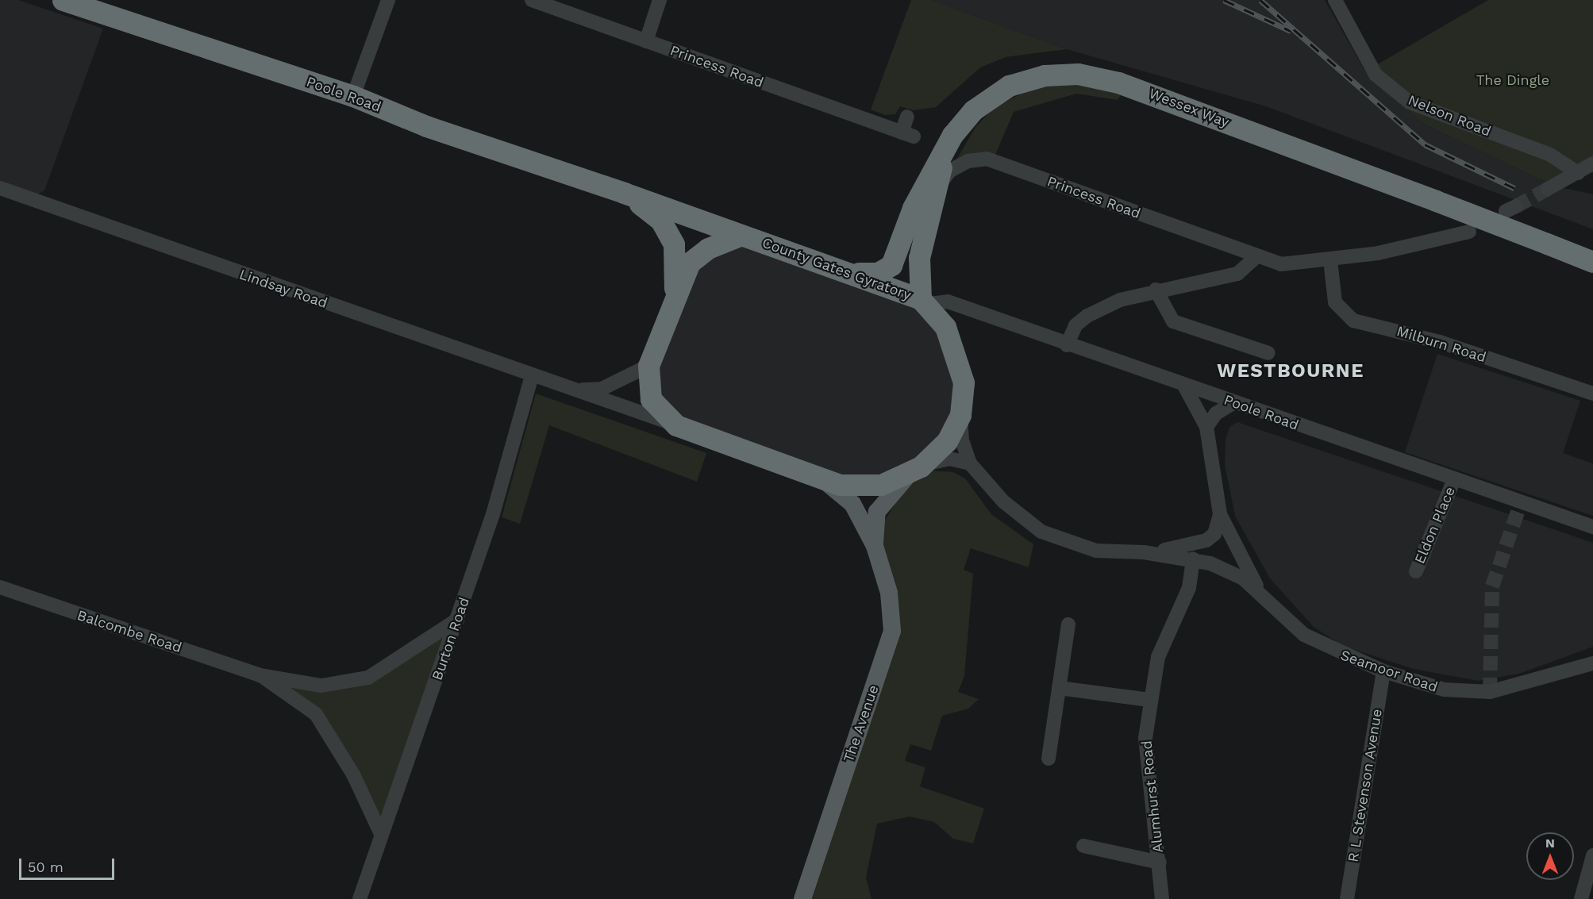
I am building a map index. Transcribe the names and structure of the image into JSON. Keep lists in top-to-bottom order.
{
  "streets": {
    "highway": ["Poole Road", "Wessex Way", "County Gates Gyratory"],
    "main road": ["The Avenue"],
    "street": [
      "Princess Road",
      "Nelson Road",
      "Lindsay Road",
      "Milburn Road",
      "Eldon Place",
      "Balcombe Road",
      "Burton Road",
      "Seamoor Road",
      "R L Stevenson Avenue",
      "Alumhurst Road"
    ]
  },
  "crossings": [
    ["Princess Road", "Wessex Way"],
    ["Princess Road", "Milburn Road"],
    ["Poole Road", "Wessex Way"],
    ["Poole Road", "County Gates Gyratory"],
    ["Poole Road", "Eldon Place"],
    ["Poole Road", "Seamoor Road"],
    ["Wessex Way", "County Gates Gyratory"],
    ["County Gates Gyratory", "Lindsay Road"],
    ["County Gates Gyratory", "Seamoor Road"],
    ["County Gates Gyratory", "The Avenue"],
    ["Lindsay Road", "Burton Road"],
    ["Balcombe Road", "Burton Road"],
    ["Seamoor Road", "R L Stevenson Avenue"],
    ["Seamoor Road", "Alumhurst Road"]
  ],
  "districts": ["WESTBOURNE"],
  "parks": ["The Dingle"],
  "scale_bar": "50 m",
  "north": "top"
}
